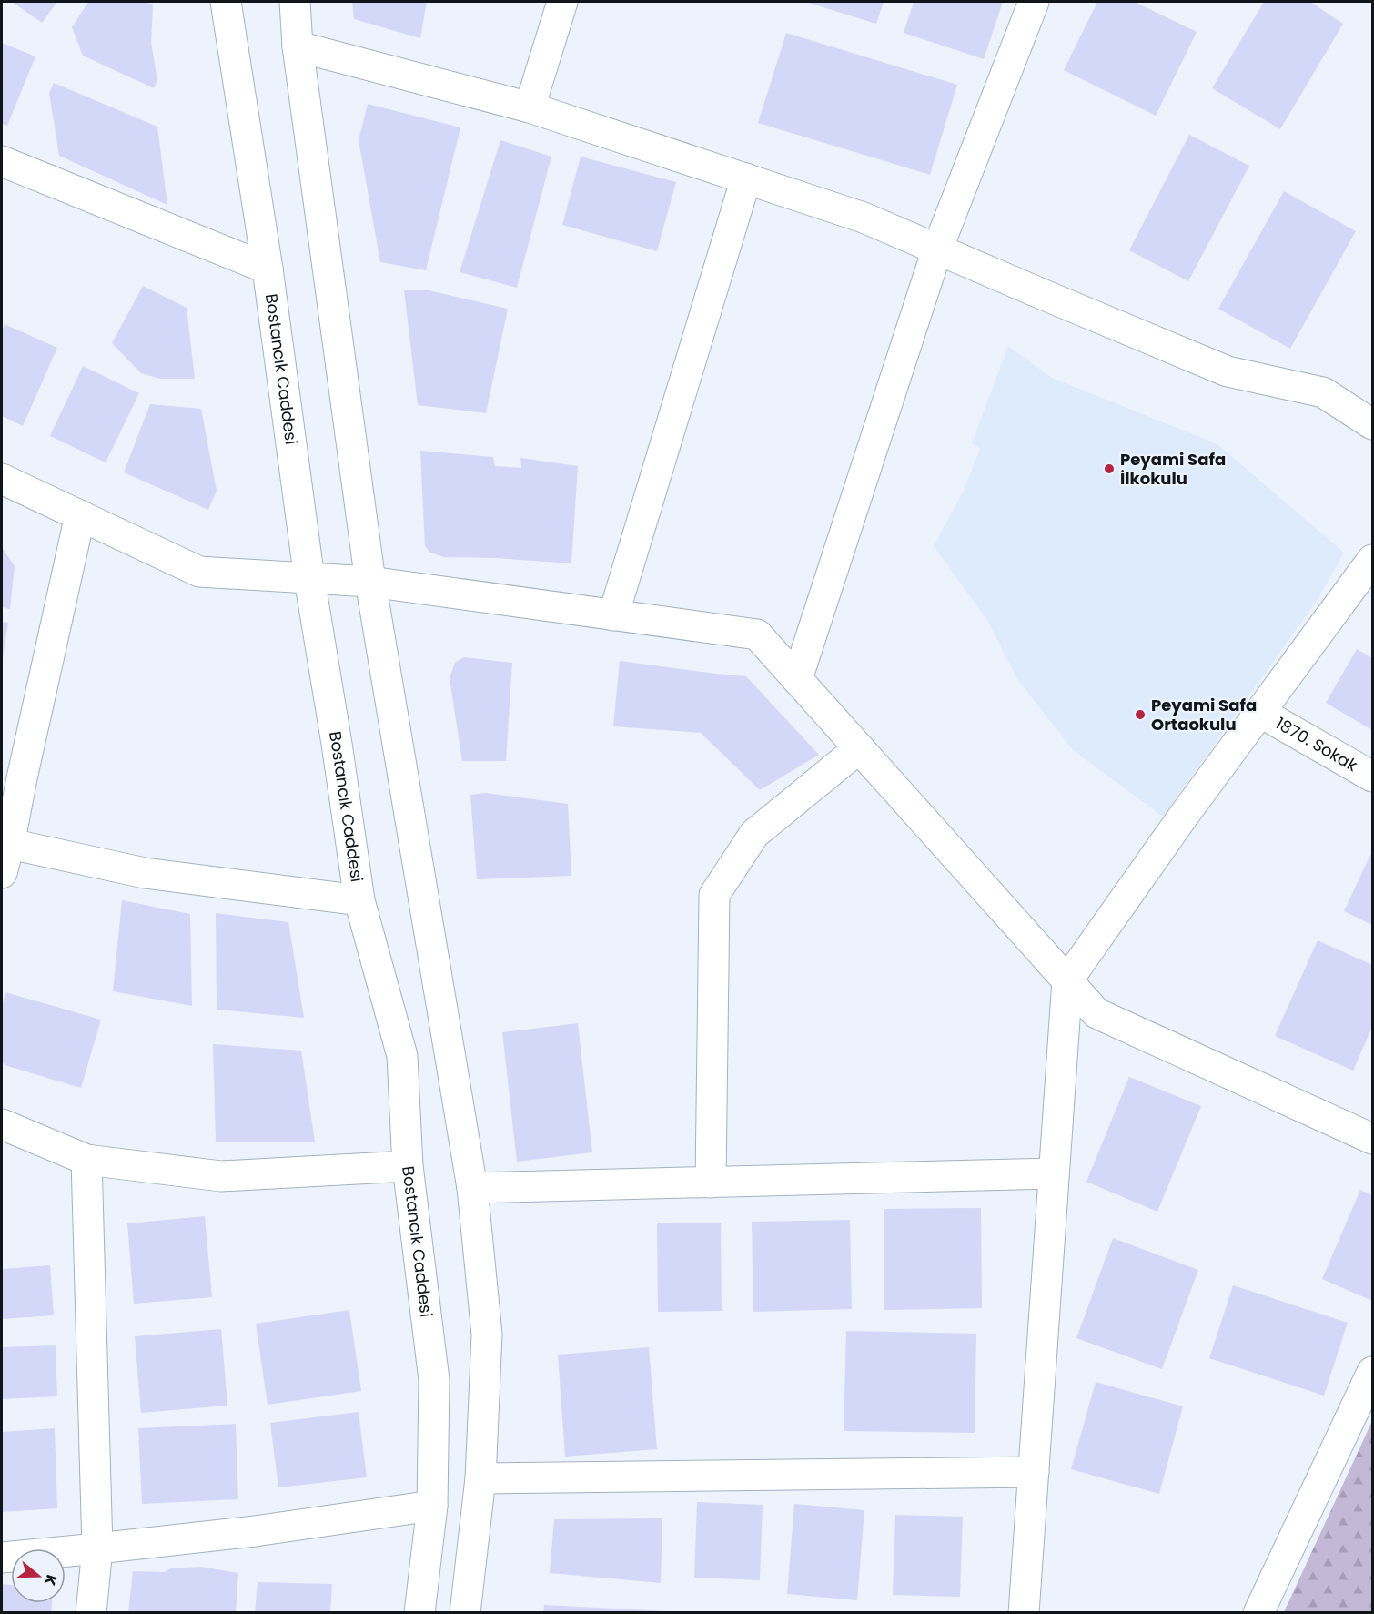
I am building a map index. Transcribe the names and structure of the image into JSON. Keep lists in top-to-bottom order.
{
  "streets": {
    "street": ["Bostancık Caddesi", "1870. Sokak"]
  },
  "places": ["Peyami Safa İlkokulu", "Peyami Safa Ortaokulu"],
  "north": "right"
}
